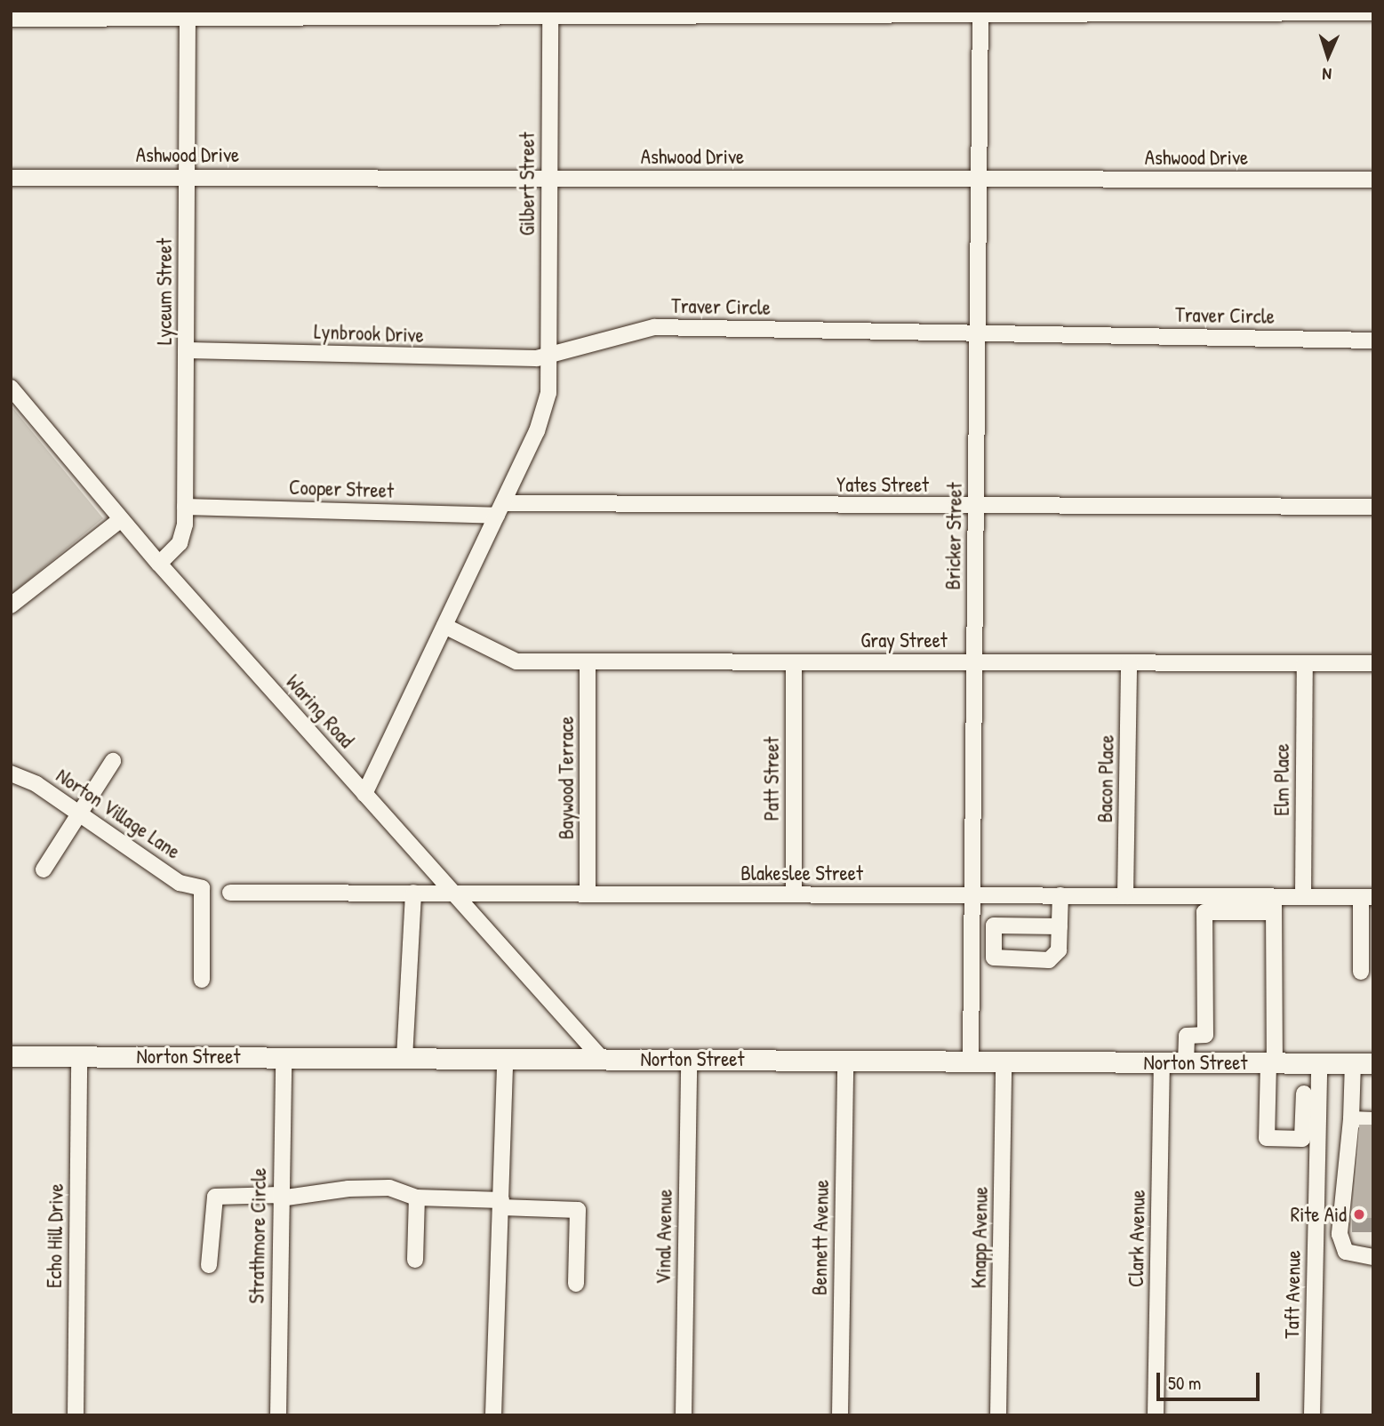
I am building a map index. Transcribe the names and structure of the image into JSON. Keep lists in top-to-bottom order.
{
  "streets": {
    "main road": ["Norton Street"],
    "street": [
      "Ashwood Drive",
      "Gilbert Street",
      "Lyceum Street",
      "Traver Circle",
      "Lynbrook Drive",
      "Yates Street",
      "Cooper Street",
      "Bricker Street",
      "Gray Street",
      "Waring Road",
      "Baywood Terrace",
      "Patt Street",
      "Bacon Place",
      "Elm Place",
      "Norton Village Lane",
      "Blakeslee Street",
      "Echo Hill Drive",
      "Strathmore Circle",
      "Vinal Avenue",
      "Bennett Avenue",
      "Knapp Avenue",
      "Clark Avenue",
      "Taft Avenue"
    ]
  },
  "crossings": [
    ["Ashwood Drive", "Gilbert Street"],
    ["Ashwood Drive", "Lyceum Street"],
    ["Ashwood Drive", "Bricker Street"],
    ["Gilbert Street", "Traver Circle"],
    ["Gilbert Street", "Lynbrook Drive"],
    ["Lyceum Street", "Lynbrook Drive"],
    ["Lyceum Street", "Cooper Street"],
    ["Lyceum Street", "Waring Road"],
    ["Traver Circle", "Lynbrook Drive"],
    ["Traver Circle", "Bricker Street"],
    ["Yates Street", "Cooper Street"],
    ["Yates Street", "Bricker Street"],
    ["Bricker Street", "Gray Street"],
    ["Bricker Street", "Blakeslee Street"],
    ["Bricker Street", "Norton Street"],
    ["Gray Street", "Baywood Terrace"],
    ["Gray Street", "Patt Street"],
    ["Gray Street", "Bacon Place"],
    ["Gray Street", "Elm Place"],
    ["Waring Road", "Blakeslee Street"],
    ["Waring Road", "Norton Street"],
    ["Baywood Terrace", "Blakeslee Street"],
    ["Patt Street", "Blakeslee Street"],
    ["Bacon Place", "Blakeslee Street"],
    ["Elm Place", "Blakeslee Street"],
    ["Norton Street", "Echo Hill Drive"],
    ["Norton Street", "Strathmore Circle"],
    ["Norton Street", "Vinal Avenue"],
    ["Norton Street", "Bennett Avenue"],
    ["Norton Street", "Knapp Avenue"],
    ["Norton Street", "Clark Avenue"],
    ["Norton Street", "Taft Avenue"]
  ],
  "places": ["Rite Aid"],
  "scale_bar": "50 m",
  "north": "bottom"
}
